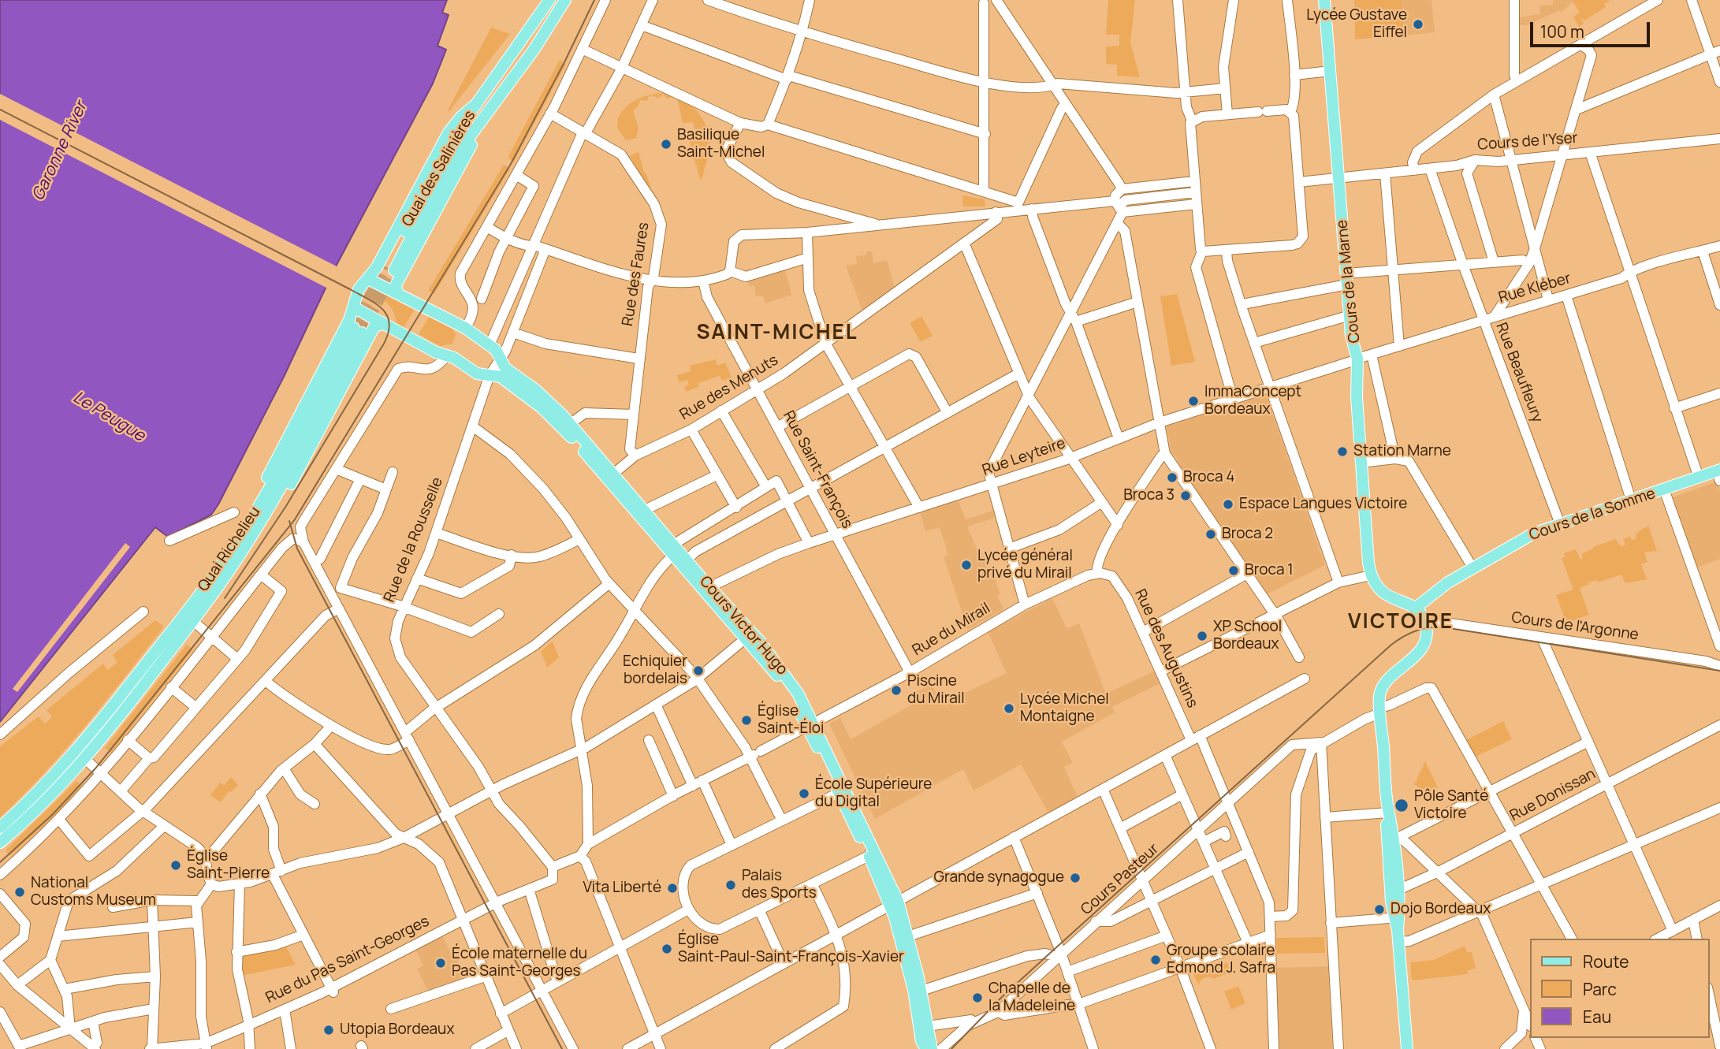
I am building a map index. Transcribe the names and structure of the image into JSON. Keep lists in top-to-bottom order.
{
  "streets": {
    "main road": [
      "Quai des Salinières",
      "Cours de la Marne",
      "Cours de la Somme",
      "Quai Richelieu",
      "Cours Victor Hugo"
    ],
    "street": [
      "Cours de l'Yser",
      "Rue des Faures",
      "Rue Kléber",
      "Rue Beaufleury",
      "Rue des Menuts",
      "Rue Leyteire",
      "Rue Saint-François",
      "Rue de la Rousselle",
      "Cours de l'Argonne",
      "Rue du Mirail",
      "Rue des Augustins",
      "Rue Donissan",
      "Cours Pasteur",
      "Rue du Pas Saint-Georges"
    ]
  },
  "crossings": [
    ["Cours de l'Yser", "Cours de la Marne"],
    ["Cours de l'Yser", "Rue Beaufleury"],
    ["Rue des Faures", "Rue des Menuts"],
    ["Cours de la Marne", "Rue Kléber"],
    ["Cours de la Marne", "Rue Leyteire"],
    ["Rue Kléber", "Rue Beaufleury"],
    ["Rue Kléber", "Rue Leyteire"],
    ["Rue Beaufleury", "Cours de la Somme"],
    ["Rue des Menuts", "Rue Saint-François"],
    ["Rue des Menuts", "Cours Victor Hugo"],
    ["Rue Leyteire", "Rue Saint-François"],
    ["Rue Leyteire", "Cours Victor Hugo"],
    ["Rue Saint-François", "Rue du Mirail"],
    ["Rue de la Rousselle", "Cours Victor Hugo"],
    ["Rue de la Rousselle", "Rue du Pas Saint-Georges"],
    ["Cours Victor Hugo", "Rue du Mirail"],
    ["Rue du Mirail", "Rue des Augustins"],
    ["Rue des Augustins", "Cours Pasteur"]
  ],
  "districts": ["SAINT-MICHEL", "VICTOIRE"],
  "water": ["Garonne River", "Le Peugue"],
  "places": [
    "Lycée Gustave Eiffel",
    "Basilique Saint-Michel",
    "ImmaConcept Bordeaux",
    "Station Marne",
    "Broca 4",
    "Broca 3",
    "Espace Langues Victoire",
    "Broca 2",
    "Lycée général privé du Mirail",
    "Broca 1",
    "XP School Bordeaux",
    "Echiquier bordelais",
    "Piscine du Mirail",
    "Lycée Michel Montaigne",
    "Église Saint-Éloi",
    "École Supérieure du Digital",
    "Pôle Santé Victoire",
    "Église Saint-Pierre",
    "Grande synagogue",
    "Palais des Sports",
    "Vita Liberté",
    "National Customs Museum",
    "Dojo Bordeaux",
    "Église Saint-Paul-Saint-François-Xavier",
    "Groupe scolaire Edmond J. Safra",
    "École maternelle du Pas Saint-Georges",
    "Chapelle de la Madeleine",
    "Utopia Bordeaux"
  ],
  "legend": ["Route", "Parc", "Eau"],
  "scale_bar": "100 m"
}
